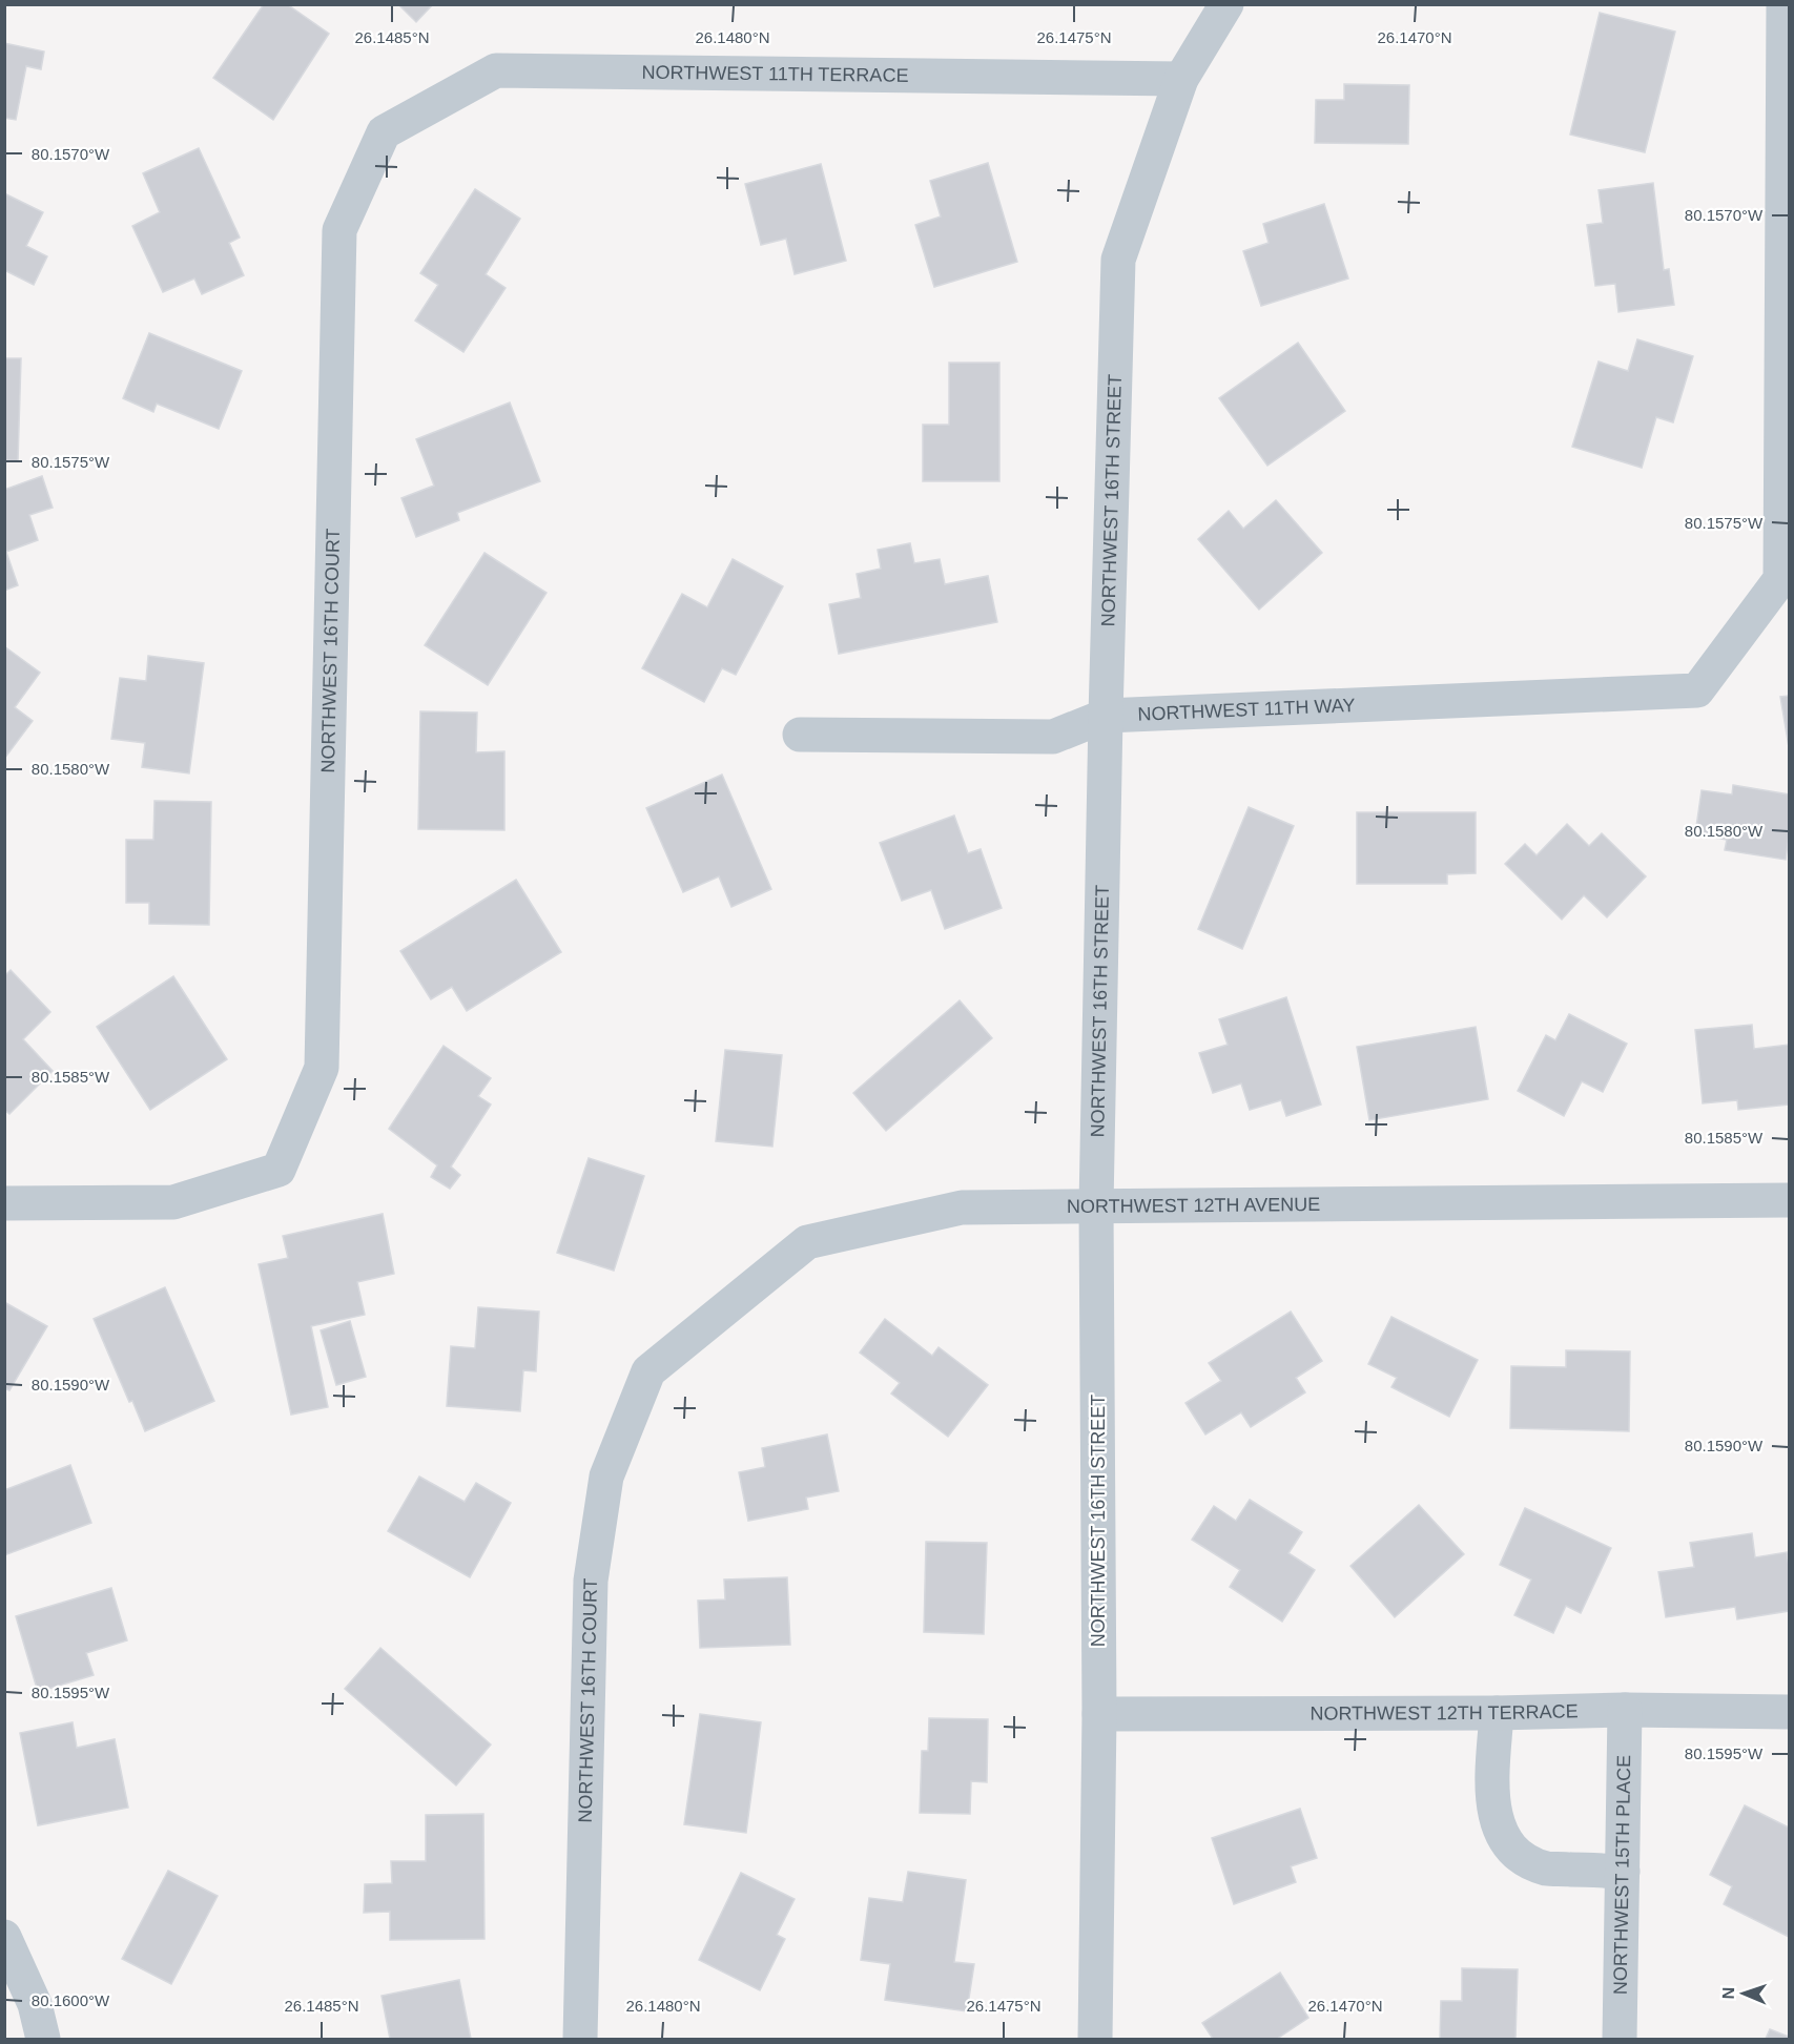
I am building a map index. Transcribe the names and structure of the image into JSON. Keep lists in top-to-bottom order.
{
  "streets": {
    "street": [
      "NORTHWEST 11TH TERRACE",
      "NORTHWEST 16TH STREET",
      "NORTHWEST 16TH COURT",
      "NORTHWEST 11TH WAY",
      "NORTHWEST 12TH AVENUE",
      "NORTHWEST 12TH TERRACE",
      "NORTHWEST 15TH PLACE"
    ]
  },
  "crossings": [
    ["NORTHWEST 11TH TERRACE", "NORTHWEST 16TH STREET"],
    ["NORTHWEST 11TH TERRACE", "NORTHWEST 16TH COURT"],
    ["NORTHWEST 16TH STREET", "NORTHWEST 11TH WAY"],
    ["NORTHWEST 16TH STREET", "NORTHWEST 12TH AVENUE"],
    ["NORTHWEST 16TH STREET", "NORTHWEST 12TH TERRACE"],
    ["NORTHWEST 16TH COURT", "NORTHWEST 12TH AVENUE"],
    ["NORTHWEST 12TH TERRACE", "NORTHWEST 15TH PLACE"]
  ],
  "north": "left",
  "coordinates": [
    "26.1485°N",
    "26.1480°N",
    "26.1475°N",
    "26.1470°N",
    "80.1570°W",
    "80.1575°W",
    "80.1580°W",
    "80.1585°W",
    "80.1590°W",
    "80.1595°W",
    "80.1600°W"
  ]
}
